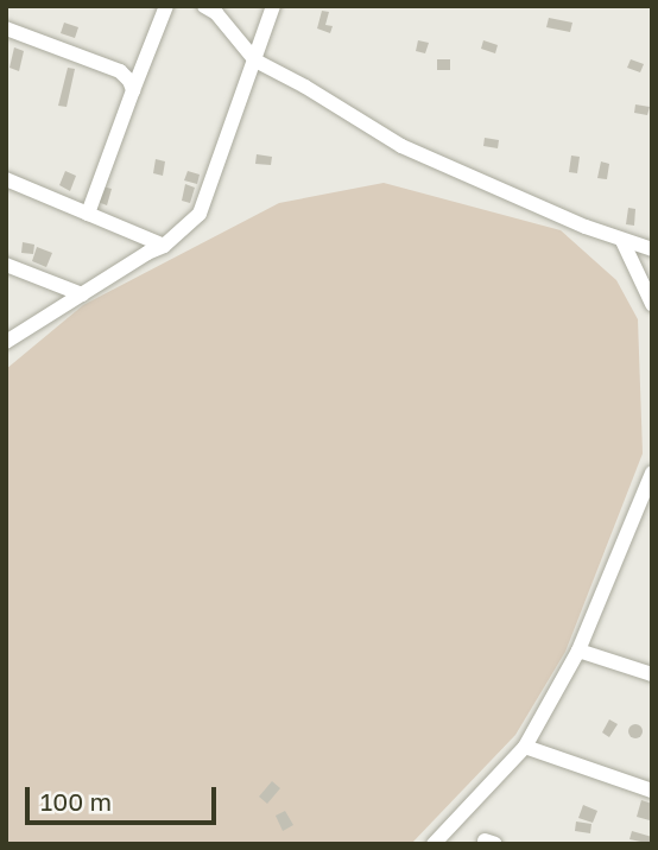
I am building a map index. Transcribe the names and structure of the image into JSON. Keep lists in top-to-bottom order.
{
  "scale_bar": "100 m"
}
